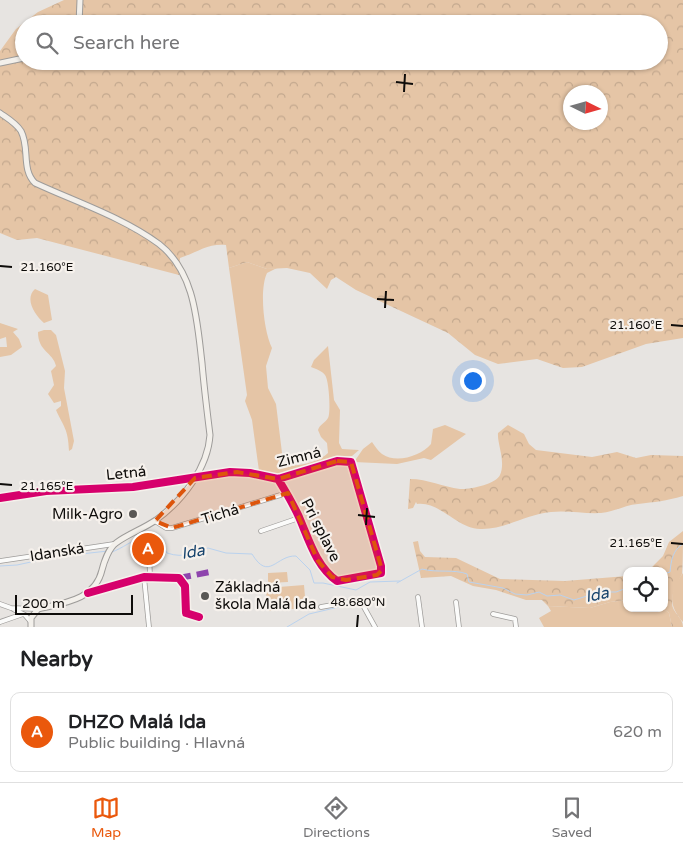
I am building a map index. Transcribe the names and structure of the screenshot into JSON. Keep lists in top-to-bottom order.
{
  "streets": {
    "street": [
      "Zimná",
      "Letná",
      "Tichá",
      "Pri splave",
      "Idanská"
    ]
  },
  "crossings": [
    ["Zimná", "Letná"],
    ["Zimná", "Pri splave"],
    ["Tichá", "Pri splave"]
  ],
  "water": ["Ida"],
  "places": ["Milk-Agro", "Základná škola Malá Ida"],
  "scale_bar": "200 m",
  "north": "right",
  "page": {
    "search": "Search here",
    "pins": "A",
    "scale": "200 m",
    "heading": "Nearby",
    "list": [
      {
        "mark": "A",
        "name": "DHZO Malá Ida",
        "note": "Public building · Hlavná",
        "value": "620 m"
      }
    ],
    "nav": ["Map", "Directions", "Saved"]
  },
  "coordinates": ["21.160°E", "21.165°E", "48.680°N"]
}
